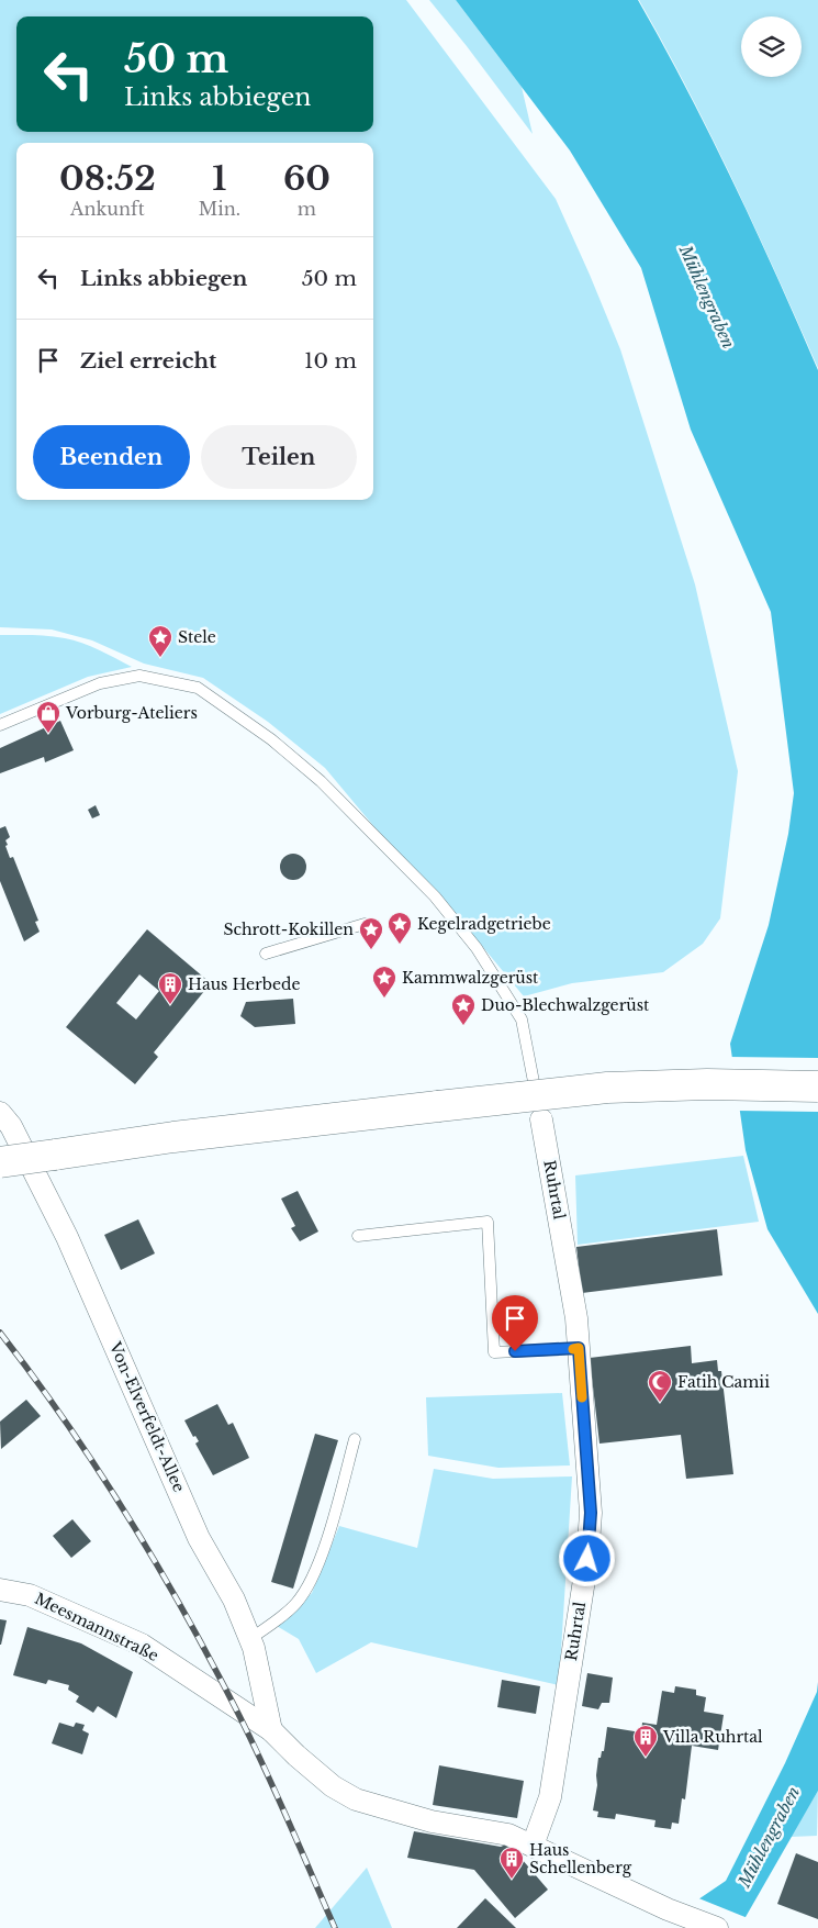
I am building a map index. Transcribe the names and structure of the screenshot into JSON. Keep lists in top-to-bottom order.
{
  "streets": {
    "street": ["Ruhrtal", "Von-Elverfeldt-Allee", "Meesmannstraße"]
  },
  "crossings": [
    ["Von-Elverfeldt-Allee", "Meesmannstraße"]
  ],
  "water": ["Mühlengraben"],
  "places": {
    "place": [
      "Stele",
      "Kegelradgetriebe",
      "Schrott-Kokillen",
      "Kammwalzgerüst",
      "Duo-Blechwalzgerüst"
    ],
    "shop": ["Vorburg-Ateliers"],
    "building": ["Haus Herbede", "Villa Ruhrtal", "Haus Schellenberg"],
    "mosque": ["Fatih Camii"]
  },
  "page": {
    "turn": ["50 m", "Links abbiegen"],
    "eta": [
      "08:52",
      "Ankunft",
      "1",
      "Min.",
      "60",
      "m"
    ],
    "list": [
      {
        "name": "Links abbiegen",
        "value": "50 m"
      },
      {
        "name": "Ziel erreicht",
        "value": "10 m"
      }
    ],
    "buttons": ["Beenden", "Teilen"]
  }
}
